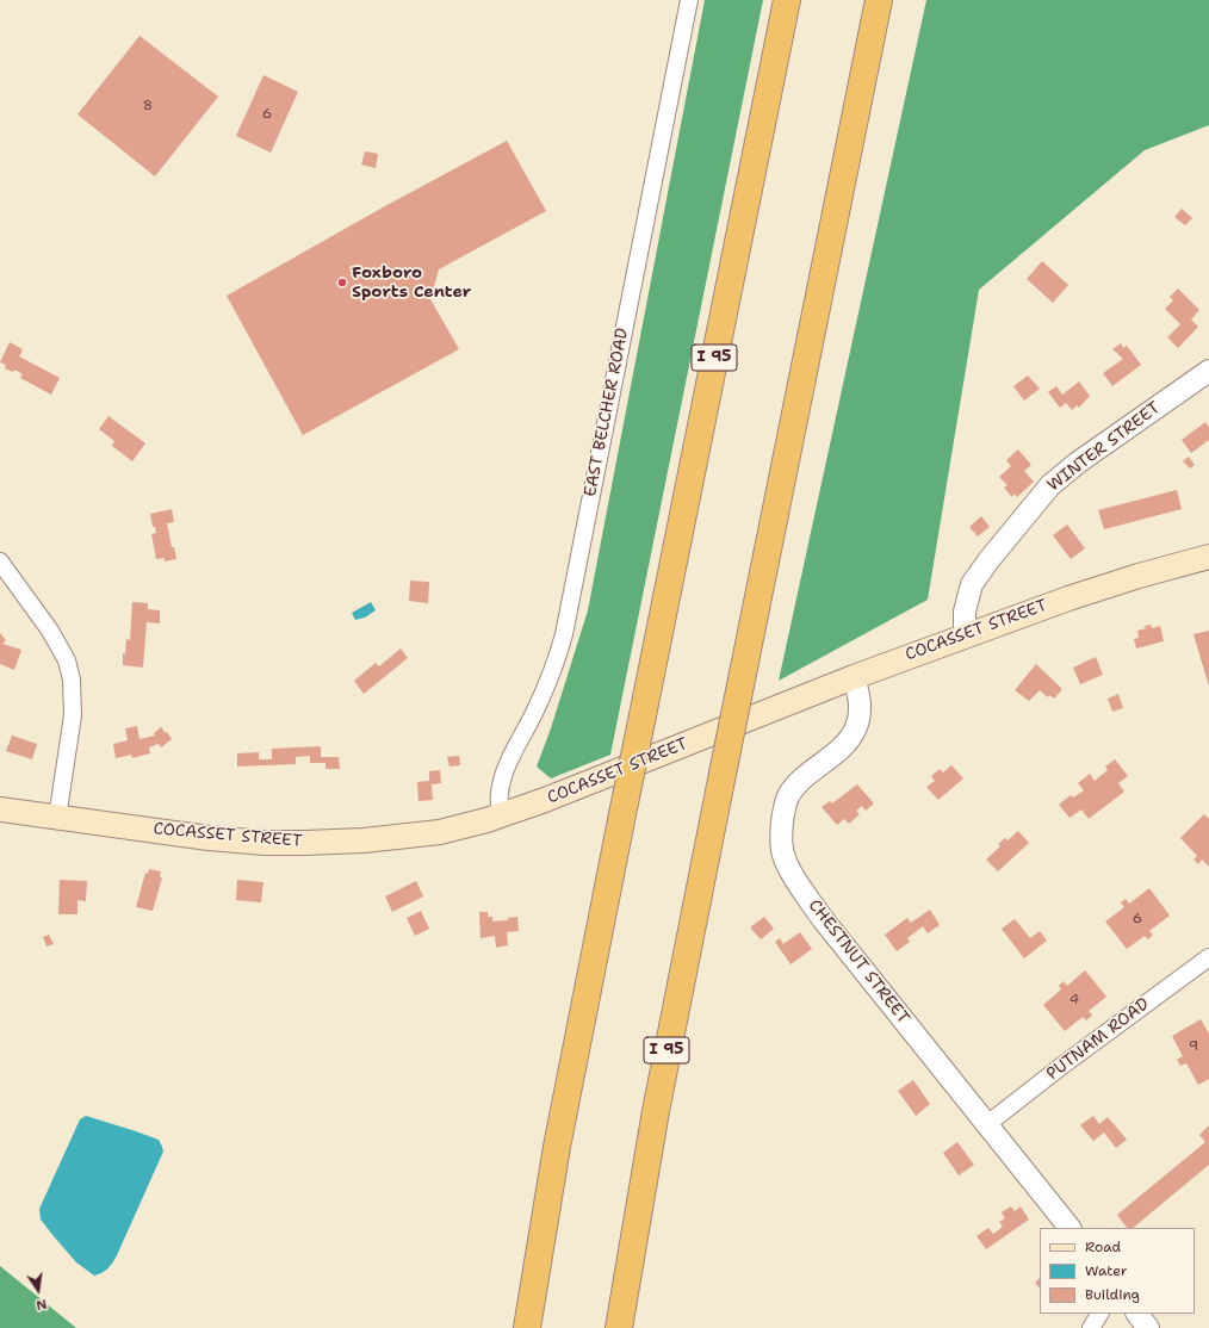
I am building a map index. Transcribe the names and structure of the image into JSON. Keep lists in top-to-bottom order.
{
  "streets": {
    "highway": ["I 95"],
    "main road": ["COCASSET STREET"],
    "street": [
      "EAST BELCHER ROAD",
      "WINTER STREET",
      "CHESTNUT STREET",
      "PUTNAM ROAD"
    ]
  },
  "crossings": [
    ["EAST BELCHER ROAD", "COCASSET STREET"],
    ["WINTER STREET", "COCASSET STREET"],
    ["COCASSET STREET", "CHESTNUT STREET"],
    ["CHESTNUT STREET", "PUTNAM ROAD"]
  ],
  "places": ["Foxboro Sports Center"],
  "house_numbers": [
    "8",
    "6",
    "6",
    "4",
    "9"
  ],
  "legend": ["Road", "Water", "Building"],
  "north": "bottom"
}
